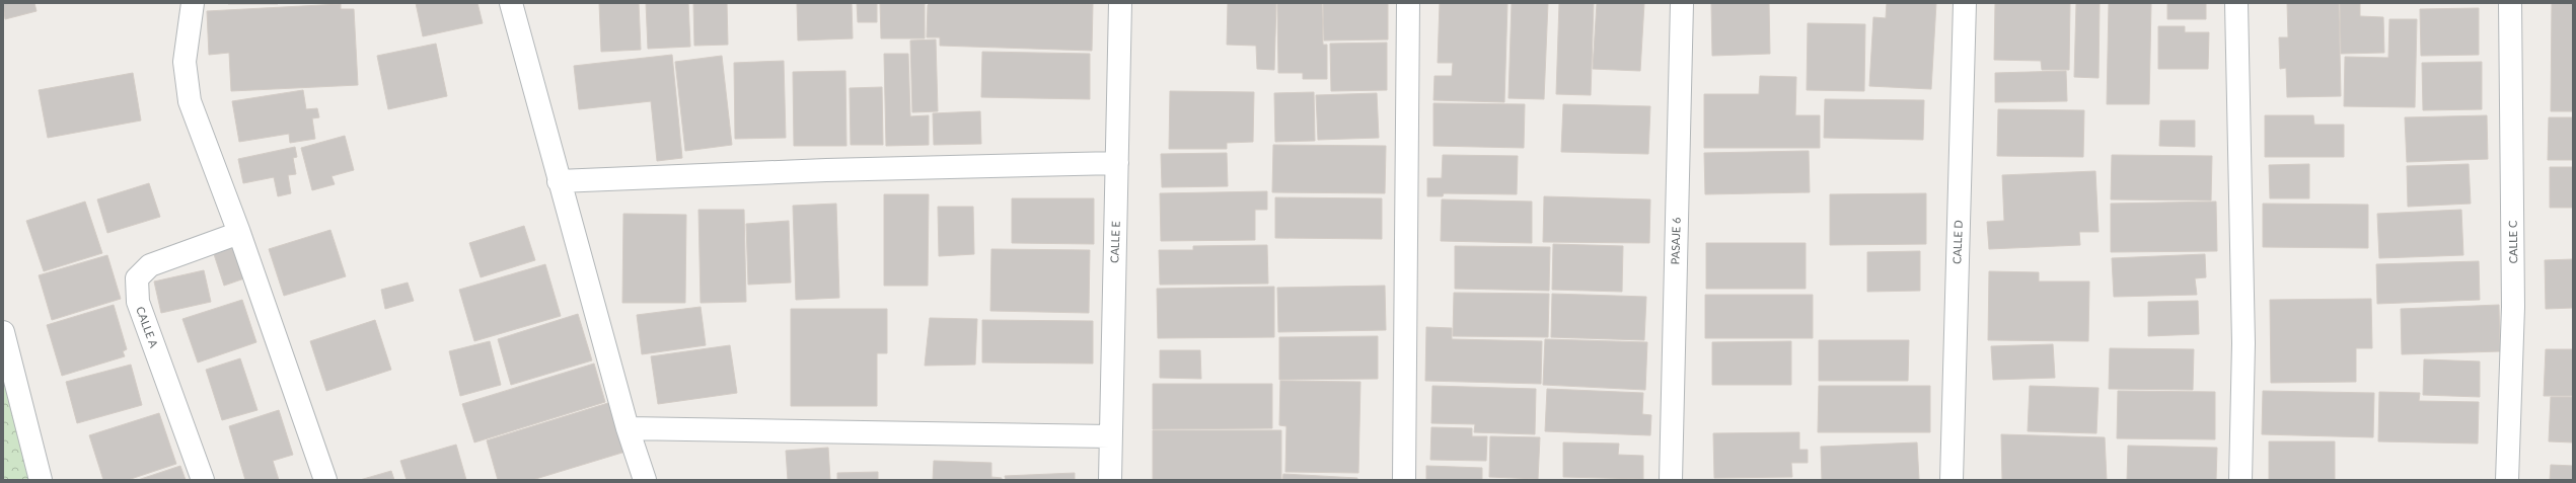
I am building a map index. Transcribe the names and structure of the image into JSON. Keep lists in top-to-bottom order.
{
  "streets": {
    "street": [
      "PASAJE 6",
      "CALLE E",
      "CALLE D",
      "CALLE C",
      "CALLE A"
    ]
  }
}
